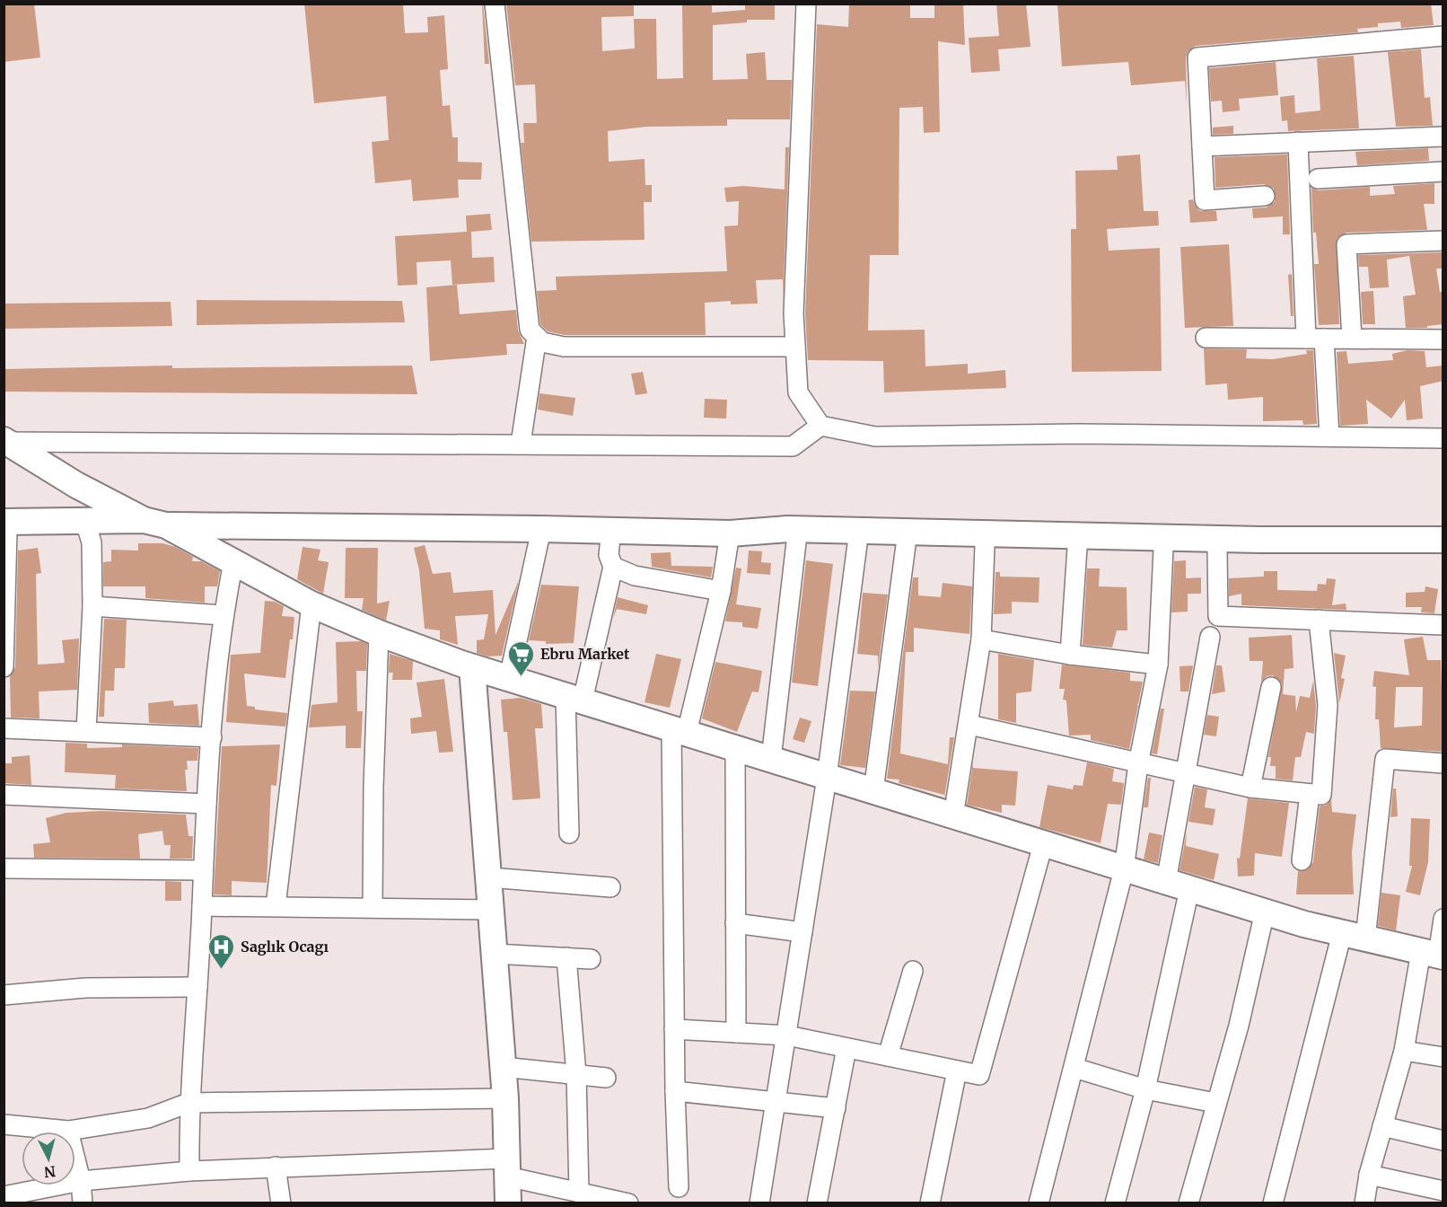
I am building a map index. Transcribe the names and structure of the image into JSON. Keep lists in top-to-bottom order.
{
  "places": {
    "supermarket": ["Ebru Market"],
    "hospital": ["Saglık Ocagı"]
  },
  "north": "bottom"
}
